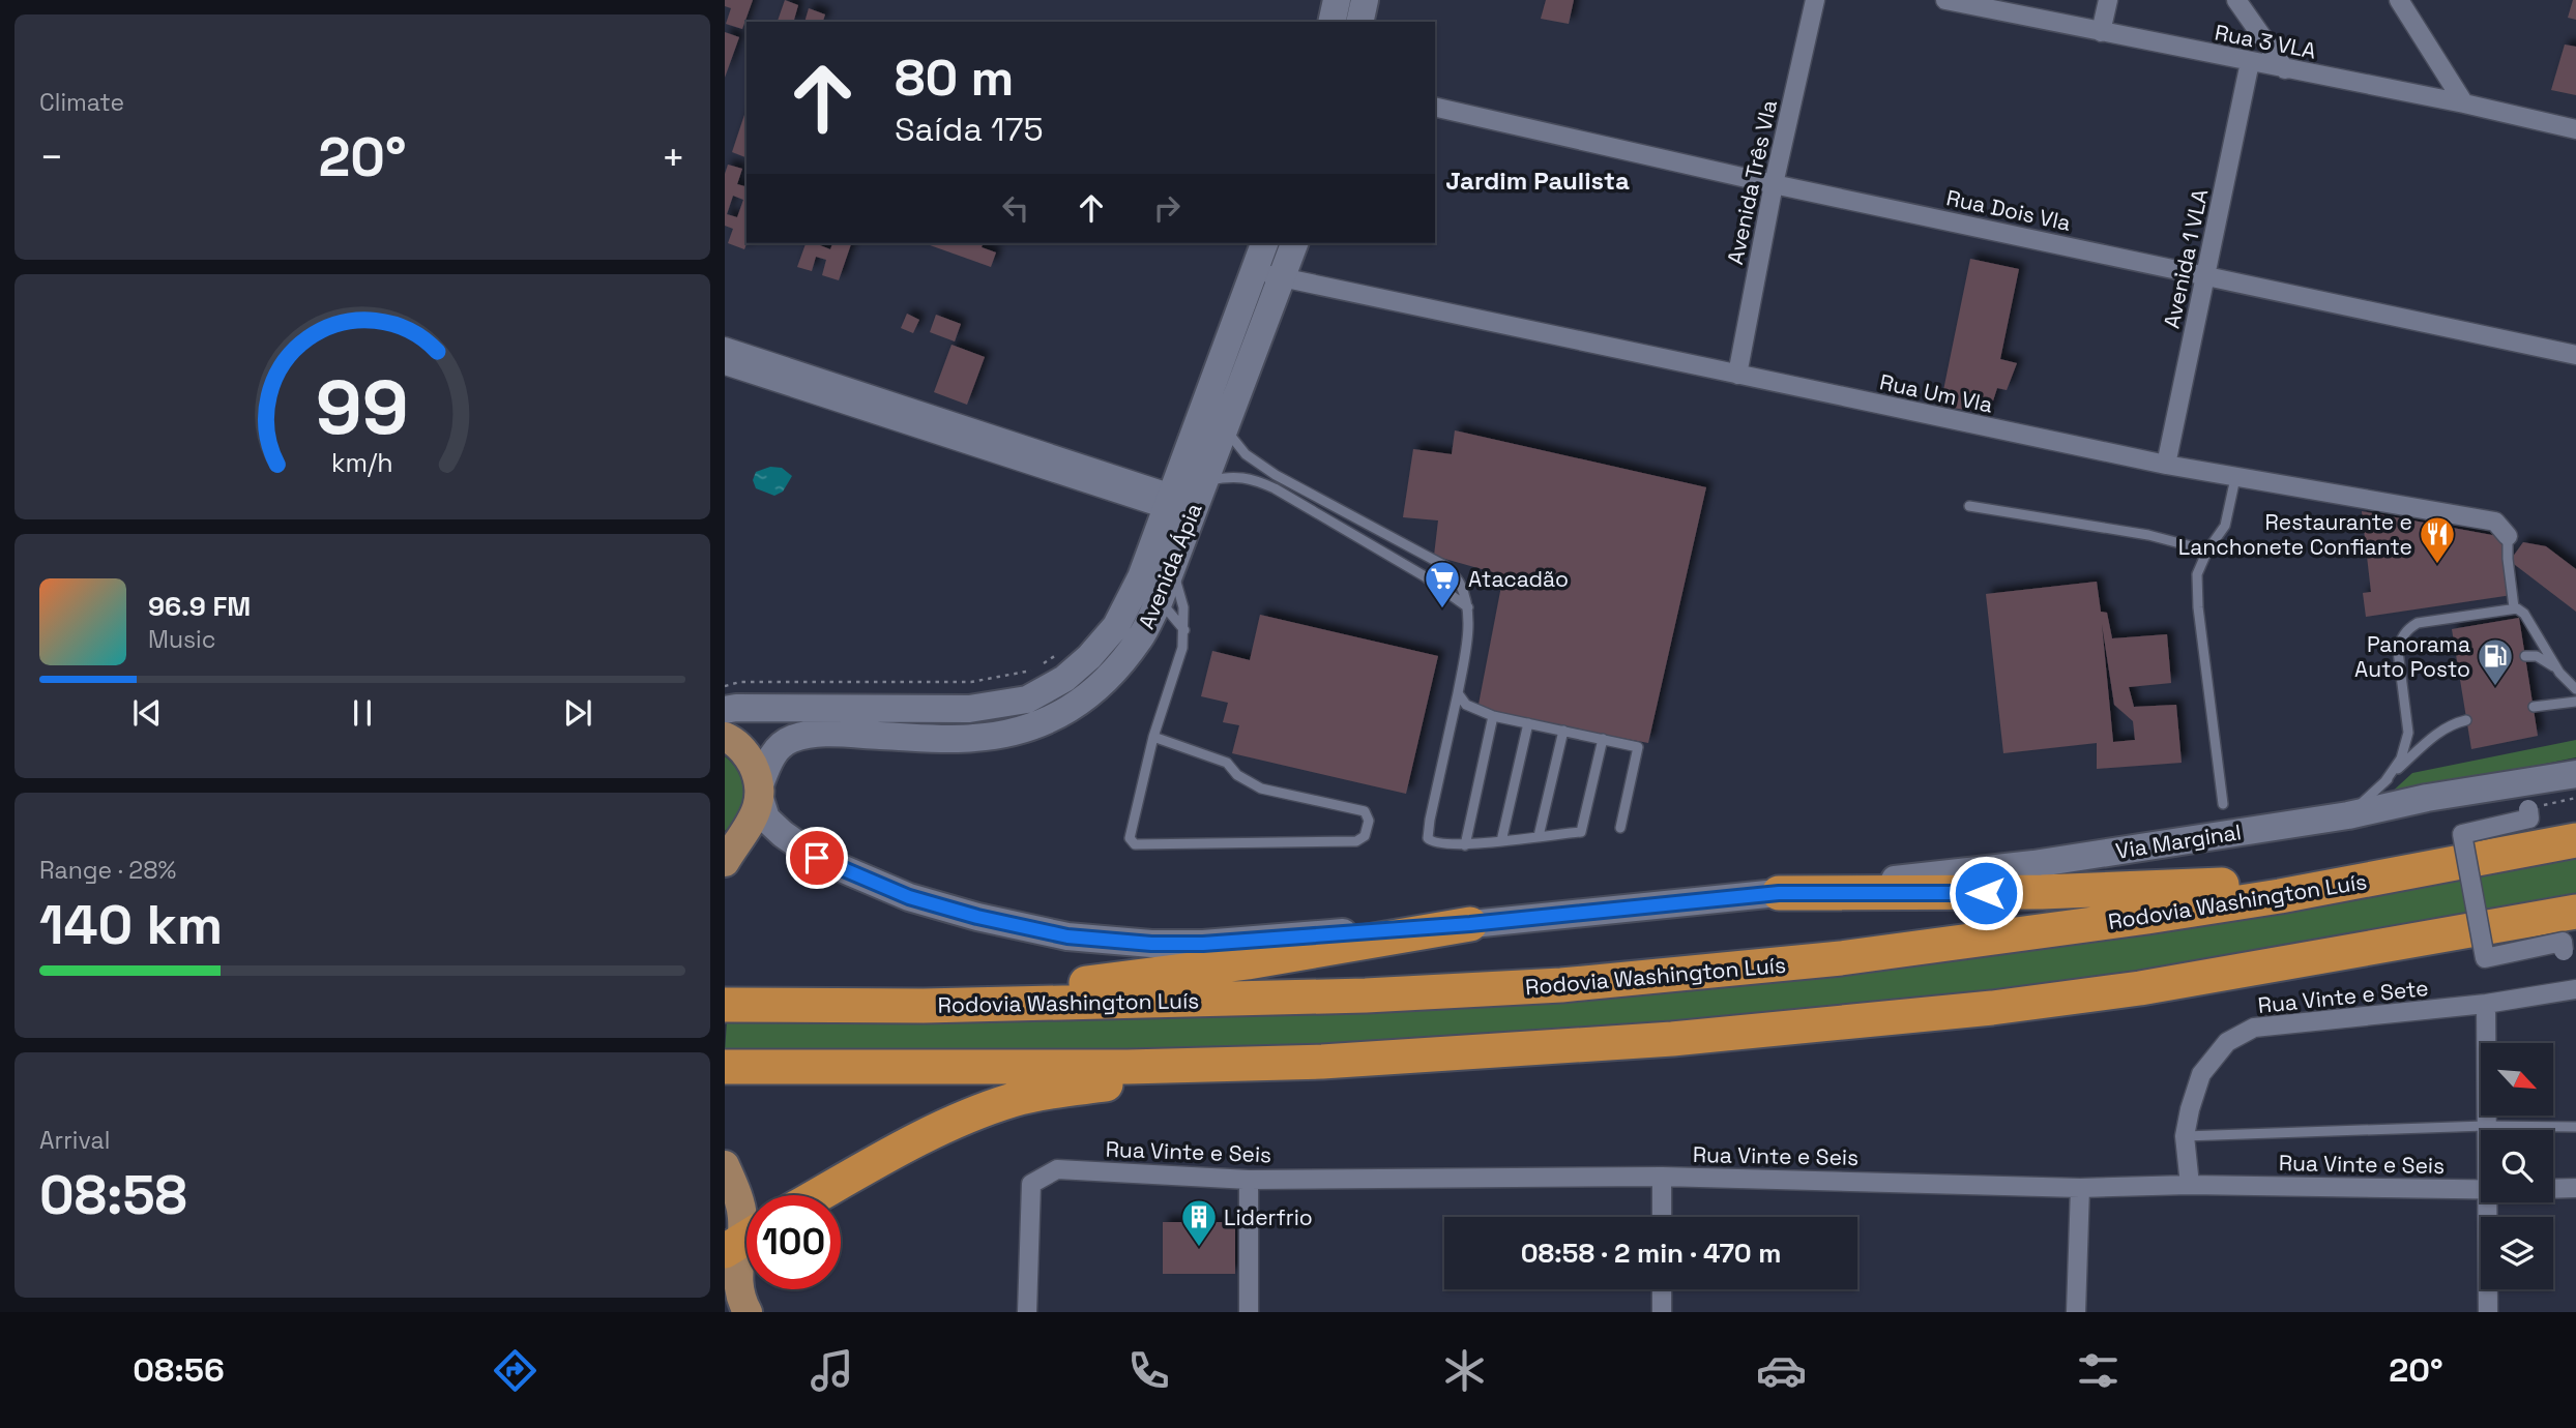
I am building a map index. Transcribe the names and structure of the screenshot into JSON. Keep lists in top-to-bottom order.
{
  "streets": {
    "highway": ["Rodovia Washington Luís"],
    "main road": ["Avenida Ápia", "Via Marginal"],
    "street": [
      "Rua 3 VLA",
      "Avenida Três Vla",
      "Rua Dois Vla",
      "Avenida 1 VLA",
      "Rua Um Vla",
      "Rua Vinte e Sete",
      "Rua Vinte e Seis"
    ]
  },
  "crossings": [
    ["Rua 3 VLA", "Avenida 1 VLA"],
    ["Avenida Três Vla", "Rua Dois Vla"],
    ["Avenida Três Vla", "Rua Um Vla"],
    ["Rua Dois Vla", "Avenida 1 VLA"],
    ["Avenida 1 VLA", "Rua Um Vla"],
    ["Rua Um Vla", "Avenida Ápia"],
    ["Avenida Ápia", "Via Marginal"],
    ["Rua Vinte e Sete", "Rua Vinte e Seis"]
  ],
  "districts": ["Jardim Paulista"],
  "places": {
    "restaurant": ["Restaurante e Lanchonete Confiante"],
    "supermarket": ["Atacadão"],
    "fuel station": ["Panorama Auto Posto"],
    "building": ["Liderfrio"]
  },
  "north": "bottom right",
  "page": {
    "tile": [
      "Climate",
      ["Range · 28%", "140 km"],
      ["Arrival", "08:58"]
    ],
    "turn": ["80 m", "Saída 175"],
    "heat": ["−", "20°", "+"],
    "song": ["96.9 FM", "Music"],
    "limit": "100",
    "trip": "08:58 · 2 min · 470 m",
    "tabs": ["08:56", "20°"],
    "gauge": ["99", "km/h"]
  }
}
